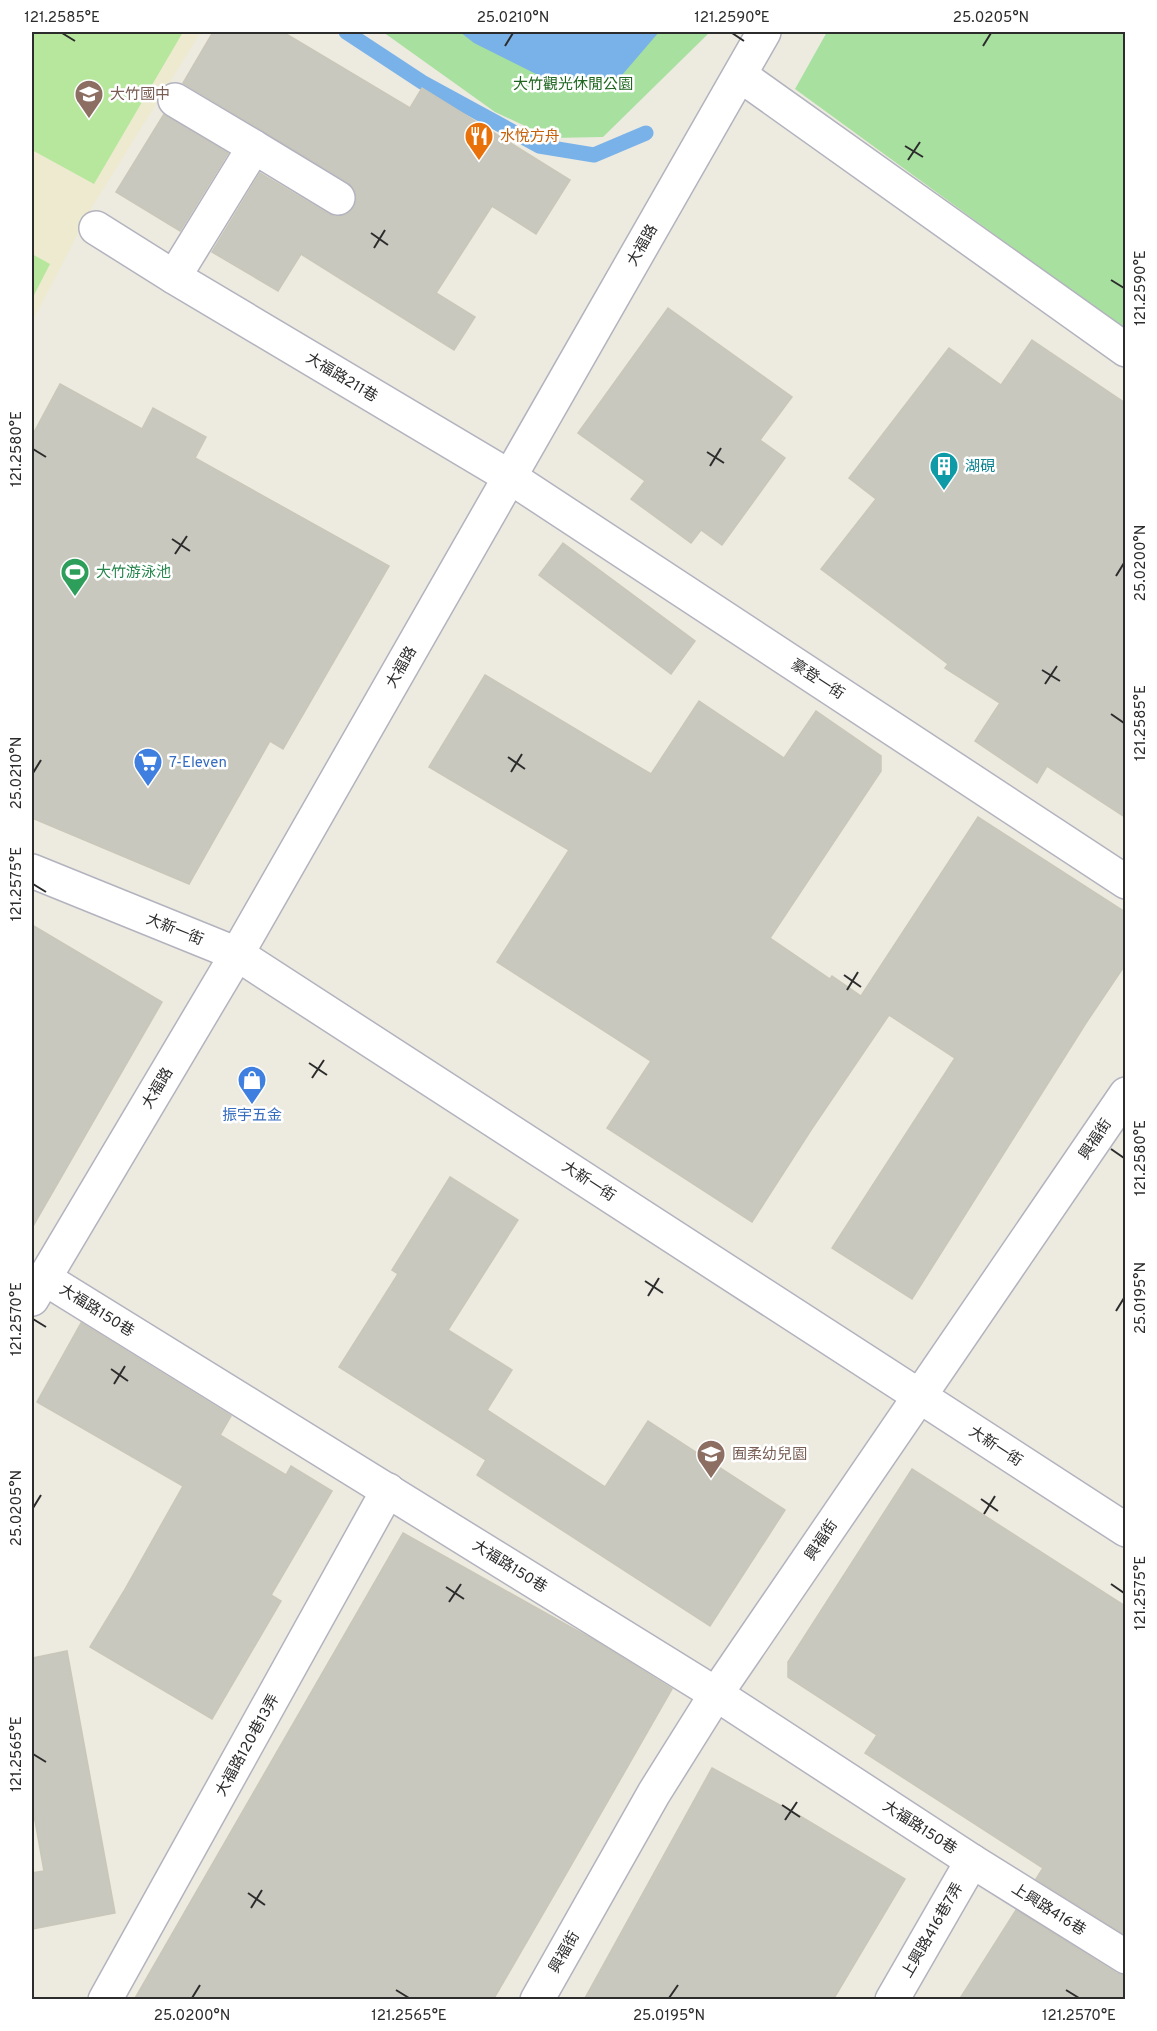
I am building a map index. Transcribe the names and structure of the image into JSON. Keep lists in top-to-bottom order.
{
  "streets": {
    "street": [
      "大福路",
      "大福路211巷",
      "豪登一街",
      "大新一街",
      "興福街",
      "大福路150巷",
      "大福路120巷13弄",
      "上興路416巷",
      "上興路416巷7弄"
    ]
  },
  "crossings": [
    ["大福路", "大福路211巷"],
    ["大福路", "豪登一街"],
    ["大福路", "大新一街"],
    ["大福路", "大福路150巷"],
    ["大福路211巷", "豪登一街"],
    ["大新一街", "興福街"],
    ["興福街", "大福路150巷"],
    ["大福路150巷", "大福路120巷13弄"],
    ["大福路150巷", "上興路416巷"],
    ["大福路150巷", "上興路416巷7弄"],
    ["上興路416巷", "上興路416巷7弄"]
  ],
  "parks": ["大竹觀光休閒公園"],
  "places": {
    "school or university": ["大竹國中", "囿柔幼兒園"],
    "restaurant": ["水悅方舟"],
    "building": ["湖硯"],
    "sports": ["大竹游泳池"],
    "supermarket": ["7-Eleven"],
    "shop": ["振宇五金"]
  },
  "coordinates": [
    "121.2585°E",
    "25.0210°N",
    "121.2590°E",
    "25.0205°N",
    "121.2580°E",
    "25.0200°N",
    "121.2575°E",
    "25.0195°N",
    "121.2570°E",
    "121.2565°E"
  ]
}
